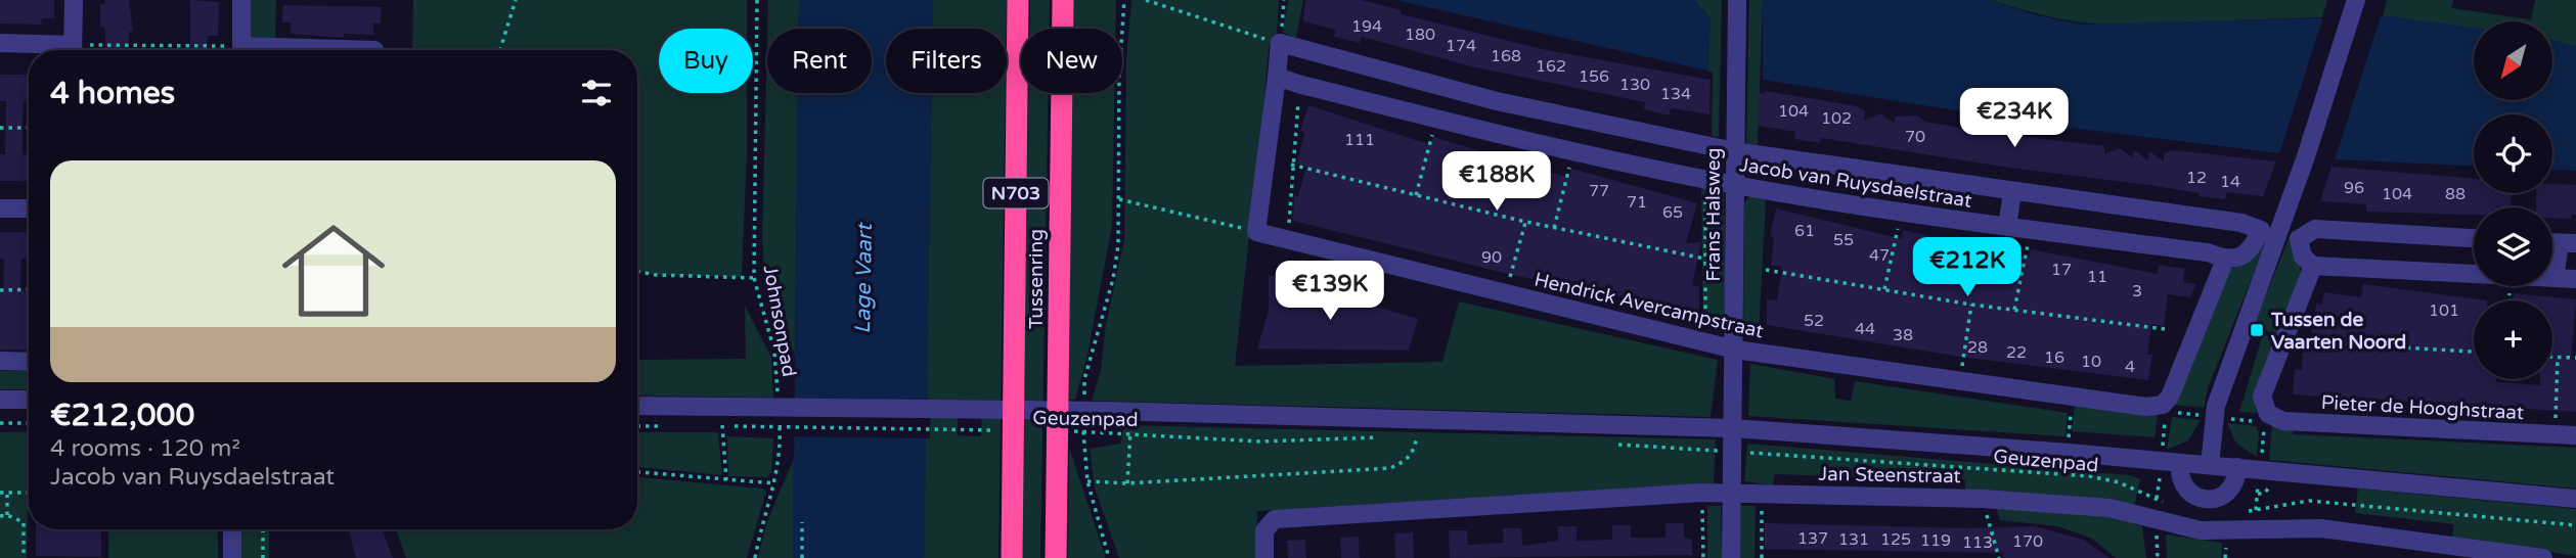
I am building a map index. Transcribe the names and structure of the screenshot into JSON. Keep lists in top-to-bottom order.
{
  "streets": {
    "highway": ["N703", "Tussenring"],
    "street": [
      "Jacob van Ruysdaelstraat",
      "Frans Halsweg",
      "Hendrick Avercampstraat",
      "Pieter de Hooghstraat",
      "Jan Steenstraat"
    ],
    "path": ["Johnsonpad", "Geuzenpad"]
  },
  "crossings": [
    ["Jacob van Ruysdaelstraat", "Frans Halsweg"],
    ["Jacob van Ruysdaelstraat", "Hendrick Avercampstraat"],
    ["Frans Halsweg", "Hendrick Avercampstraat"],
    ["Frans Halsweg", "Geuzenpad"],
    ["Frans Halsweg", "Jan Steenstraat"]
  ],
  "water": ["Lage Vaart"],
  "places": {
    "transit": ["Tussen de Vaarten Noord"]
  },
  "house_numbers": [
    "194",
    "180",
    "174",
    "168",
    "162",
    "156",
    "130",
    "134",
    "104",
    "102",
    "70",
    "111",
    "12",
    "14",
    "96",
    "77",
    "104",
    "88",
    "71",
    "65",
    "61",
    "55",
    "47",
    "90",
    "17",
    "11",
    "3",
    "101",
    "52",
    "44",
    "38",
    "28",
    "22",
    "16",
    "10",
    "4",
    "137",
    "131",
    "125",
    "119",
    "170",
    "113"
  ],
  "north": "bottom left",
  "page": {
    "map_buttons": "+",
    "chip": [
      "Buy",
      "Rent",
      "Filters",
      "New"
    ],
    "heading": "4 homes",
    "price": [
      "€234K",
      "€188K",
      "€212K",
      "€139K"
    ],
    "list": [
      {
        "name": "€212,000",
        "note": "4 rooms · 120 m² · Jacob van Ruysdaelstraat"
      }
    ]
  }
}
